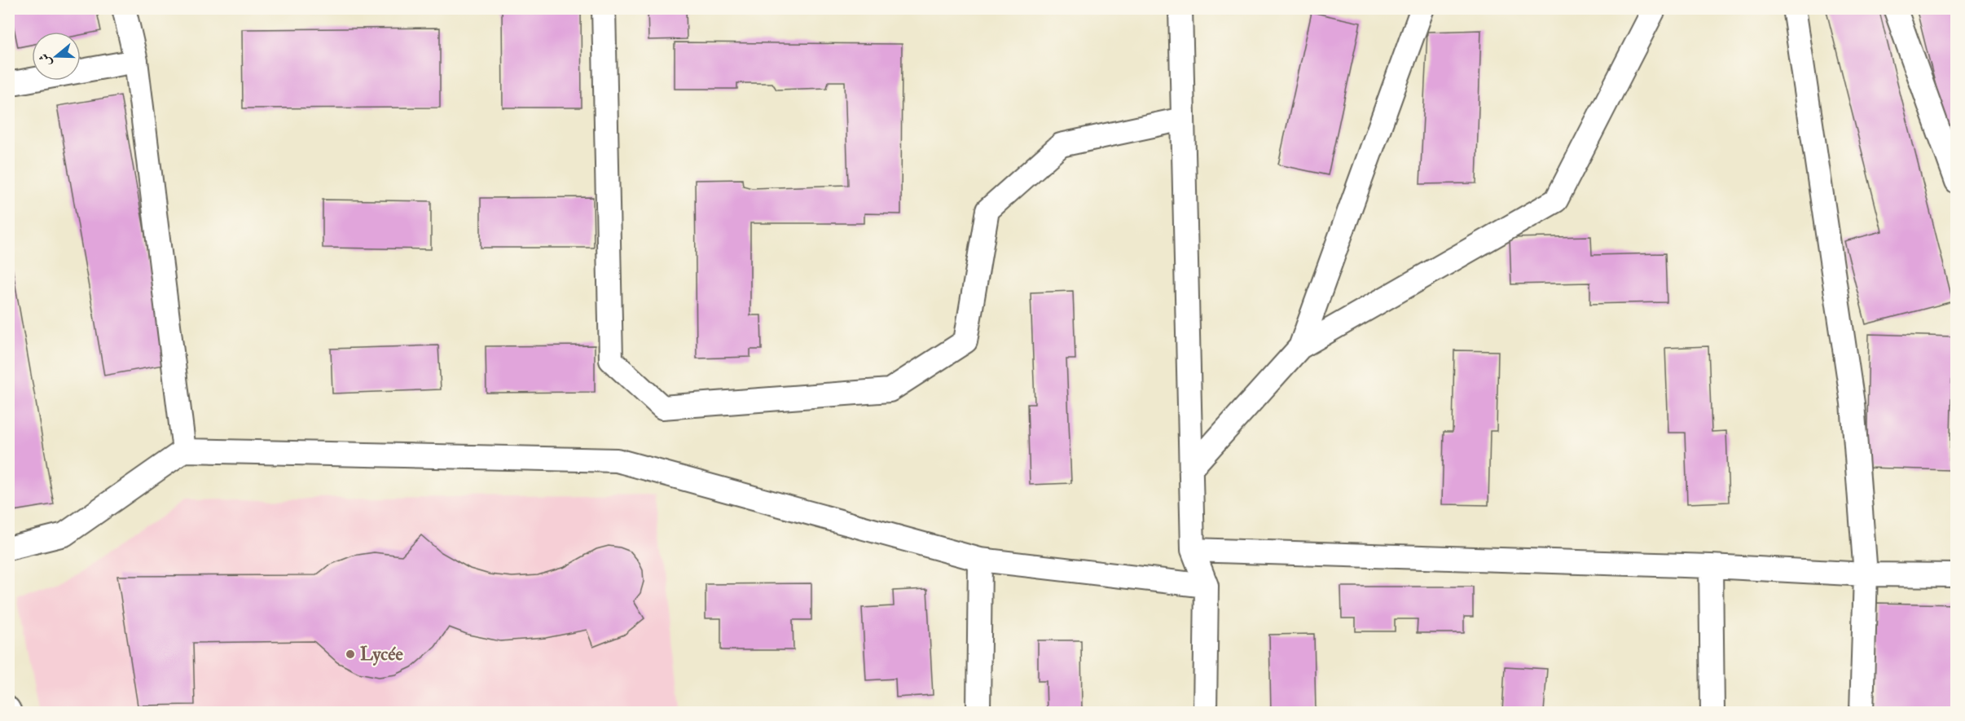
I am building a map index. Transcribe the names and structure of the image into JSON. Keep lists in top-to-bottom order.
{
  "places": ["Lycée"],
  "north": "left"
}
